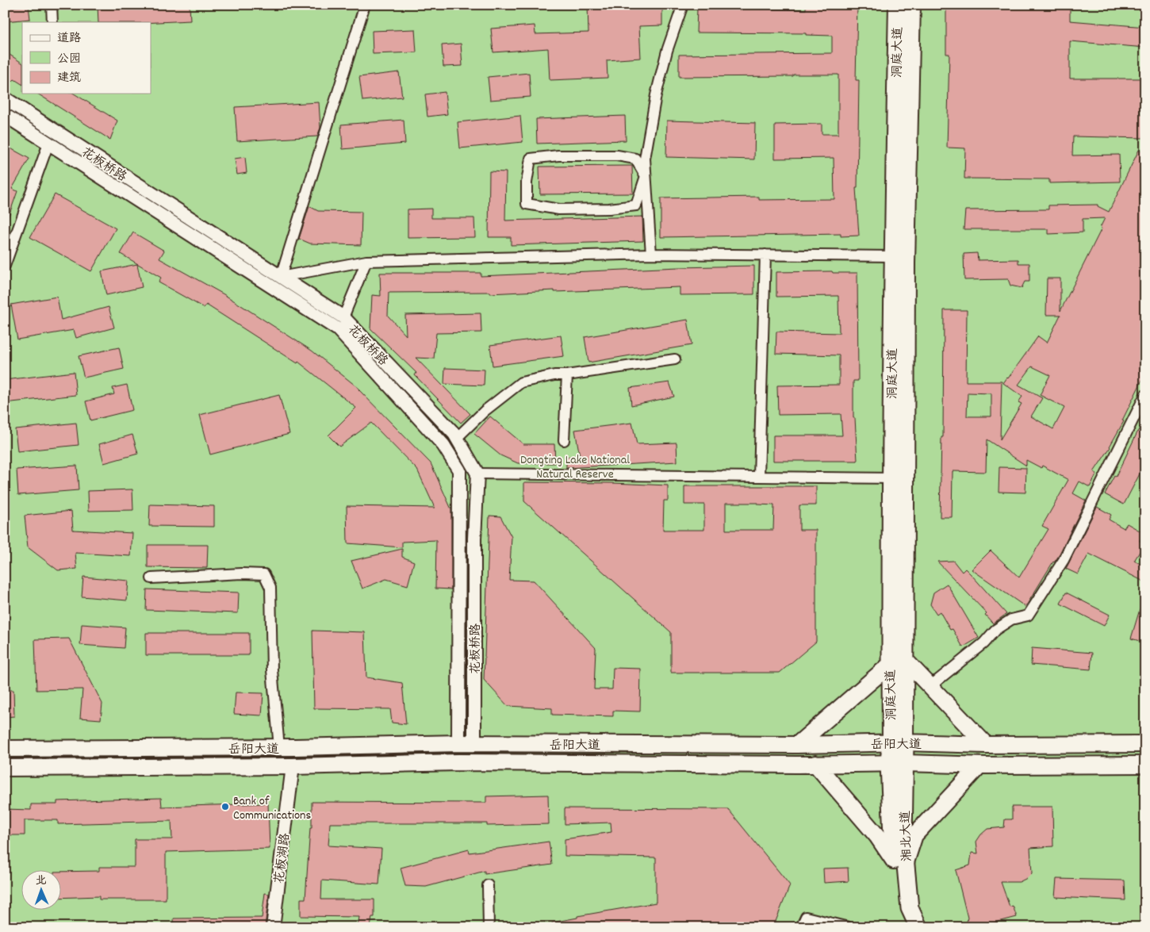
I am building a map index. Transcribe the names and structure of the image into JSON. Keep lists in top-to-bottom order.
{
  "streets": {
    "highway": ["湘北大道"],
    "main road": ["洞庭大道", "岳阳大道"],
    "street": ["花板桥路", "花板湖路"]
  },
  "crossings": [
    ["洞庭大道", "岳阳大道"],
    ["洞庭大道", "湘北大道"],
    ["花板桥路", "岳阳大道"],
    ["岳阳大道", "湘北大道"],
    ["岳阳大道", "花板湖路"]
  ],
  "parks": ["Dongting Lake National Natural Reserve"],
  "places": ["Bank of Communications"],
  "legend": ["道路", "公园", "建筑"],
  "north": "top"
}
